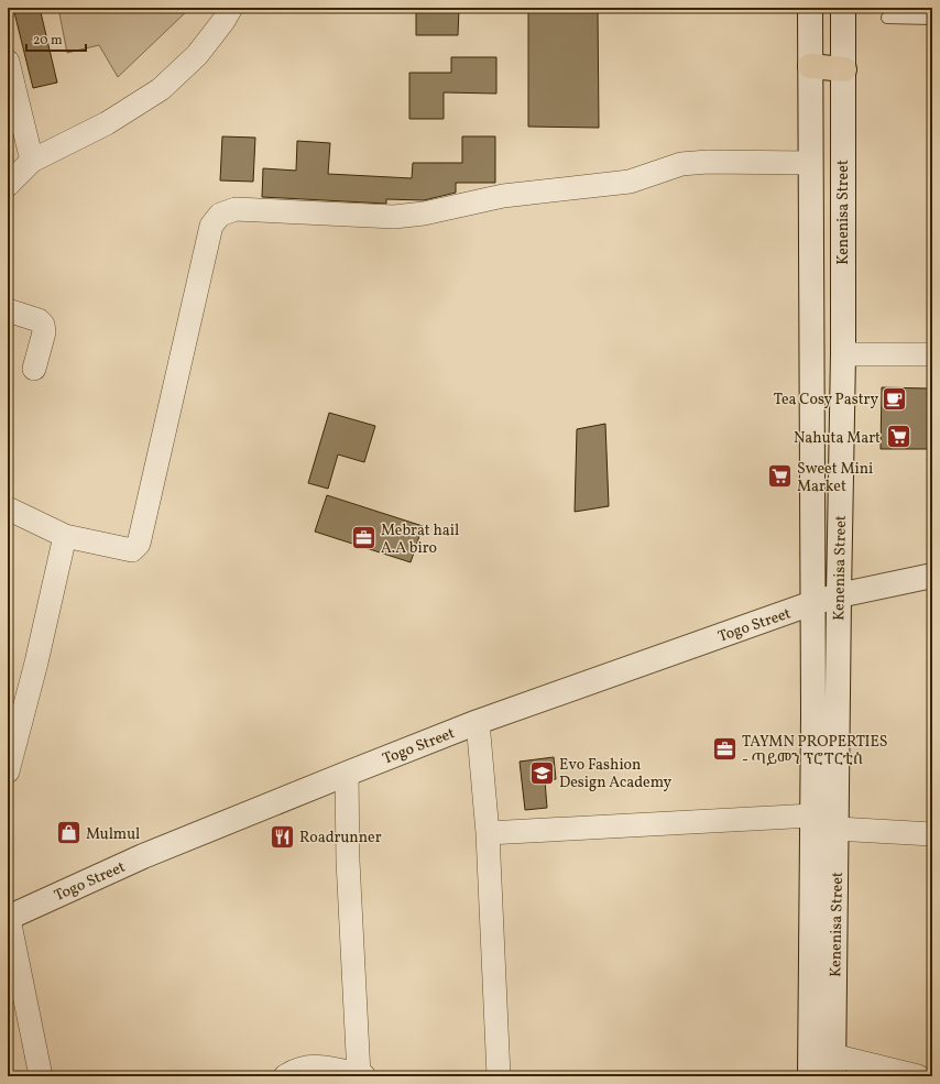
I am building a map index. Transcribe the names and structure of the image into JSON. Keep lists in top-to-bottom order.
{
  "streets": {
    "main road": ["Kenenisa Street", "Togo Street"]
  },
  "crossings": [
    ["Kenenisa Street", "Togo Street"]
  ],
  "places": {
    "cafe": ["Tea Cosy Pastry"],
    "supermarket": ["Nahuta Mart", "Sweet Mini Market"],
    "office": ["Mebrat hail A.A biro", "TAYMN PROPERTIES - ጣይመን ፕሮፐርቲስ"],
    "school or university": ["Evo Fashion Design Academy"],
    "shop": ["Mulmul"],
    "restaurant": ["Roadrunner"]
  },
  "scale_bar": "20 m"
}
